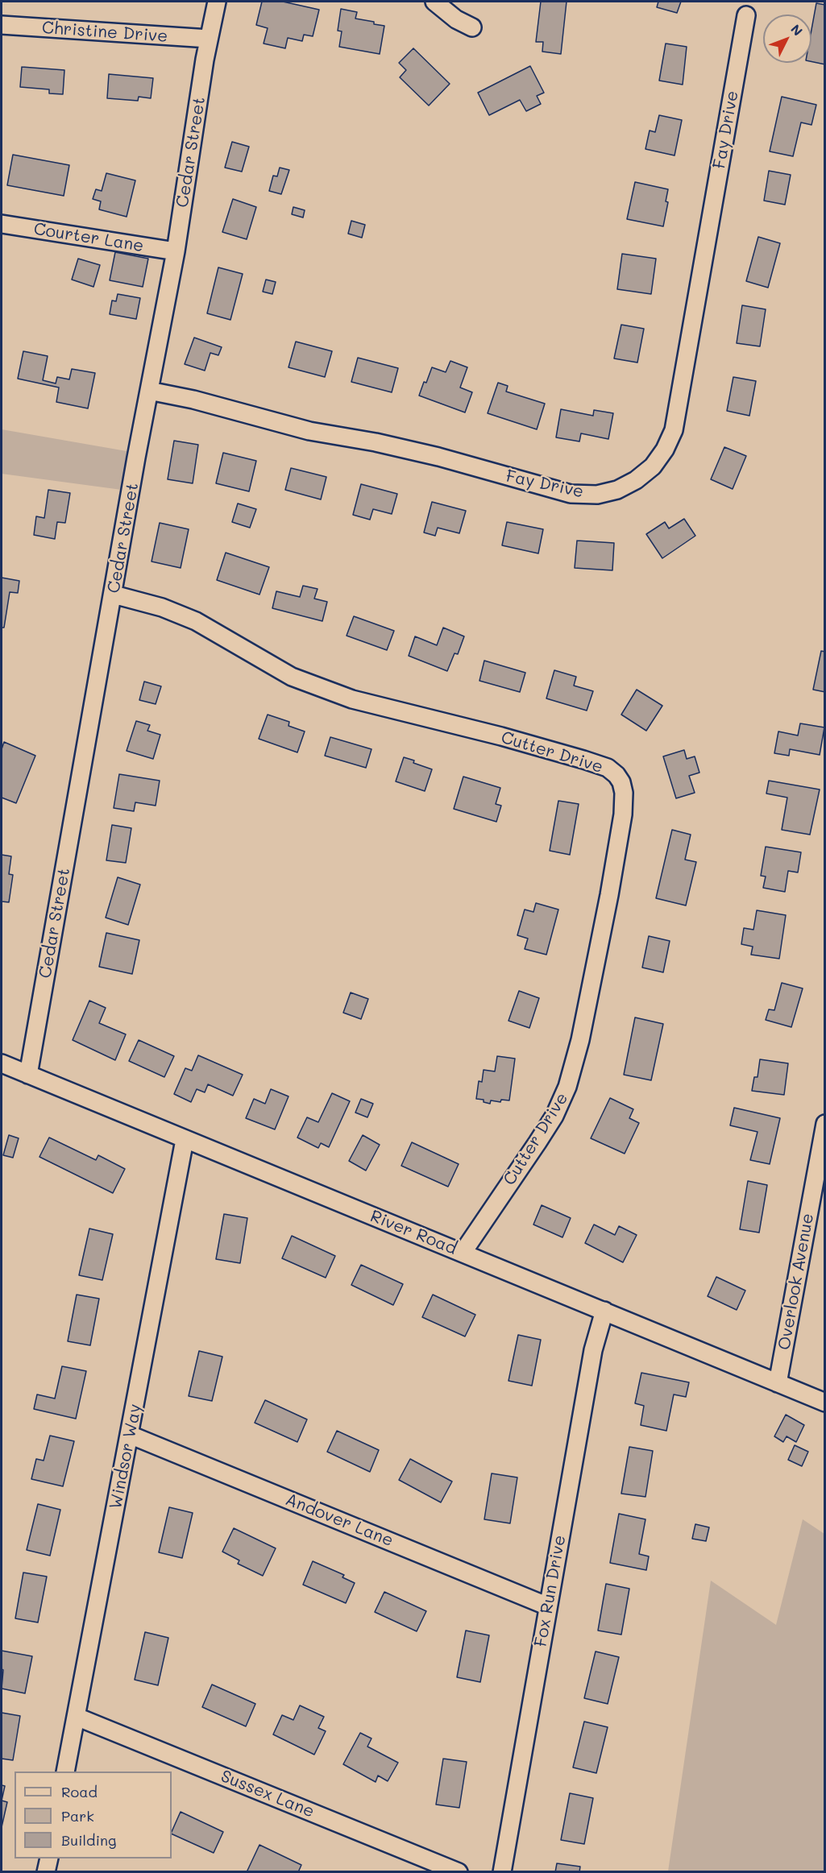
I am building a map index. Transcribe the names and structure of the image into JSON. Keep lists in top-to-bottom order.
{
  "streets": {
    "street": [
      "Christine Drive",
      "Fay Drive",
      "Cedar Street",
      "Courter Lane",
      "Cutter Drive",
      "River Road",
      "Overlook Avenue",
      "Windsor Way",
      "Andover Lane",
      "Fox Run Drive",
      "Sussex Lane"
    ]
  },
  "crossings": [
    ["Christine Drive", "Cedar Street"],
    ["Fay Drive", "Cedar Street"],
    ["Cedar Street", "Courter Lane"],
    ["Cedar Street", "Cutter Drive"],
    ["Cedar Street", "River Road"],
    ["Cutter Drive", "River Road"],
    ["River Road", "Overlook Avenue"],
    ["River Road", "Windsor Way"],
    ["River Road", "Fox Run Drive"],
    ["Windsor Way", "Andover Lane"],
    ["Windsor Way", "Sussex Lane"],
    ["Andover Lane", "Fox Run Drive"]
  ],
  "legend": ["Road", "Park", "Building"],
  "north": "top right"
}
